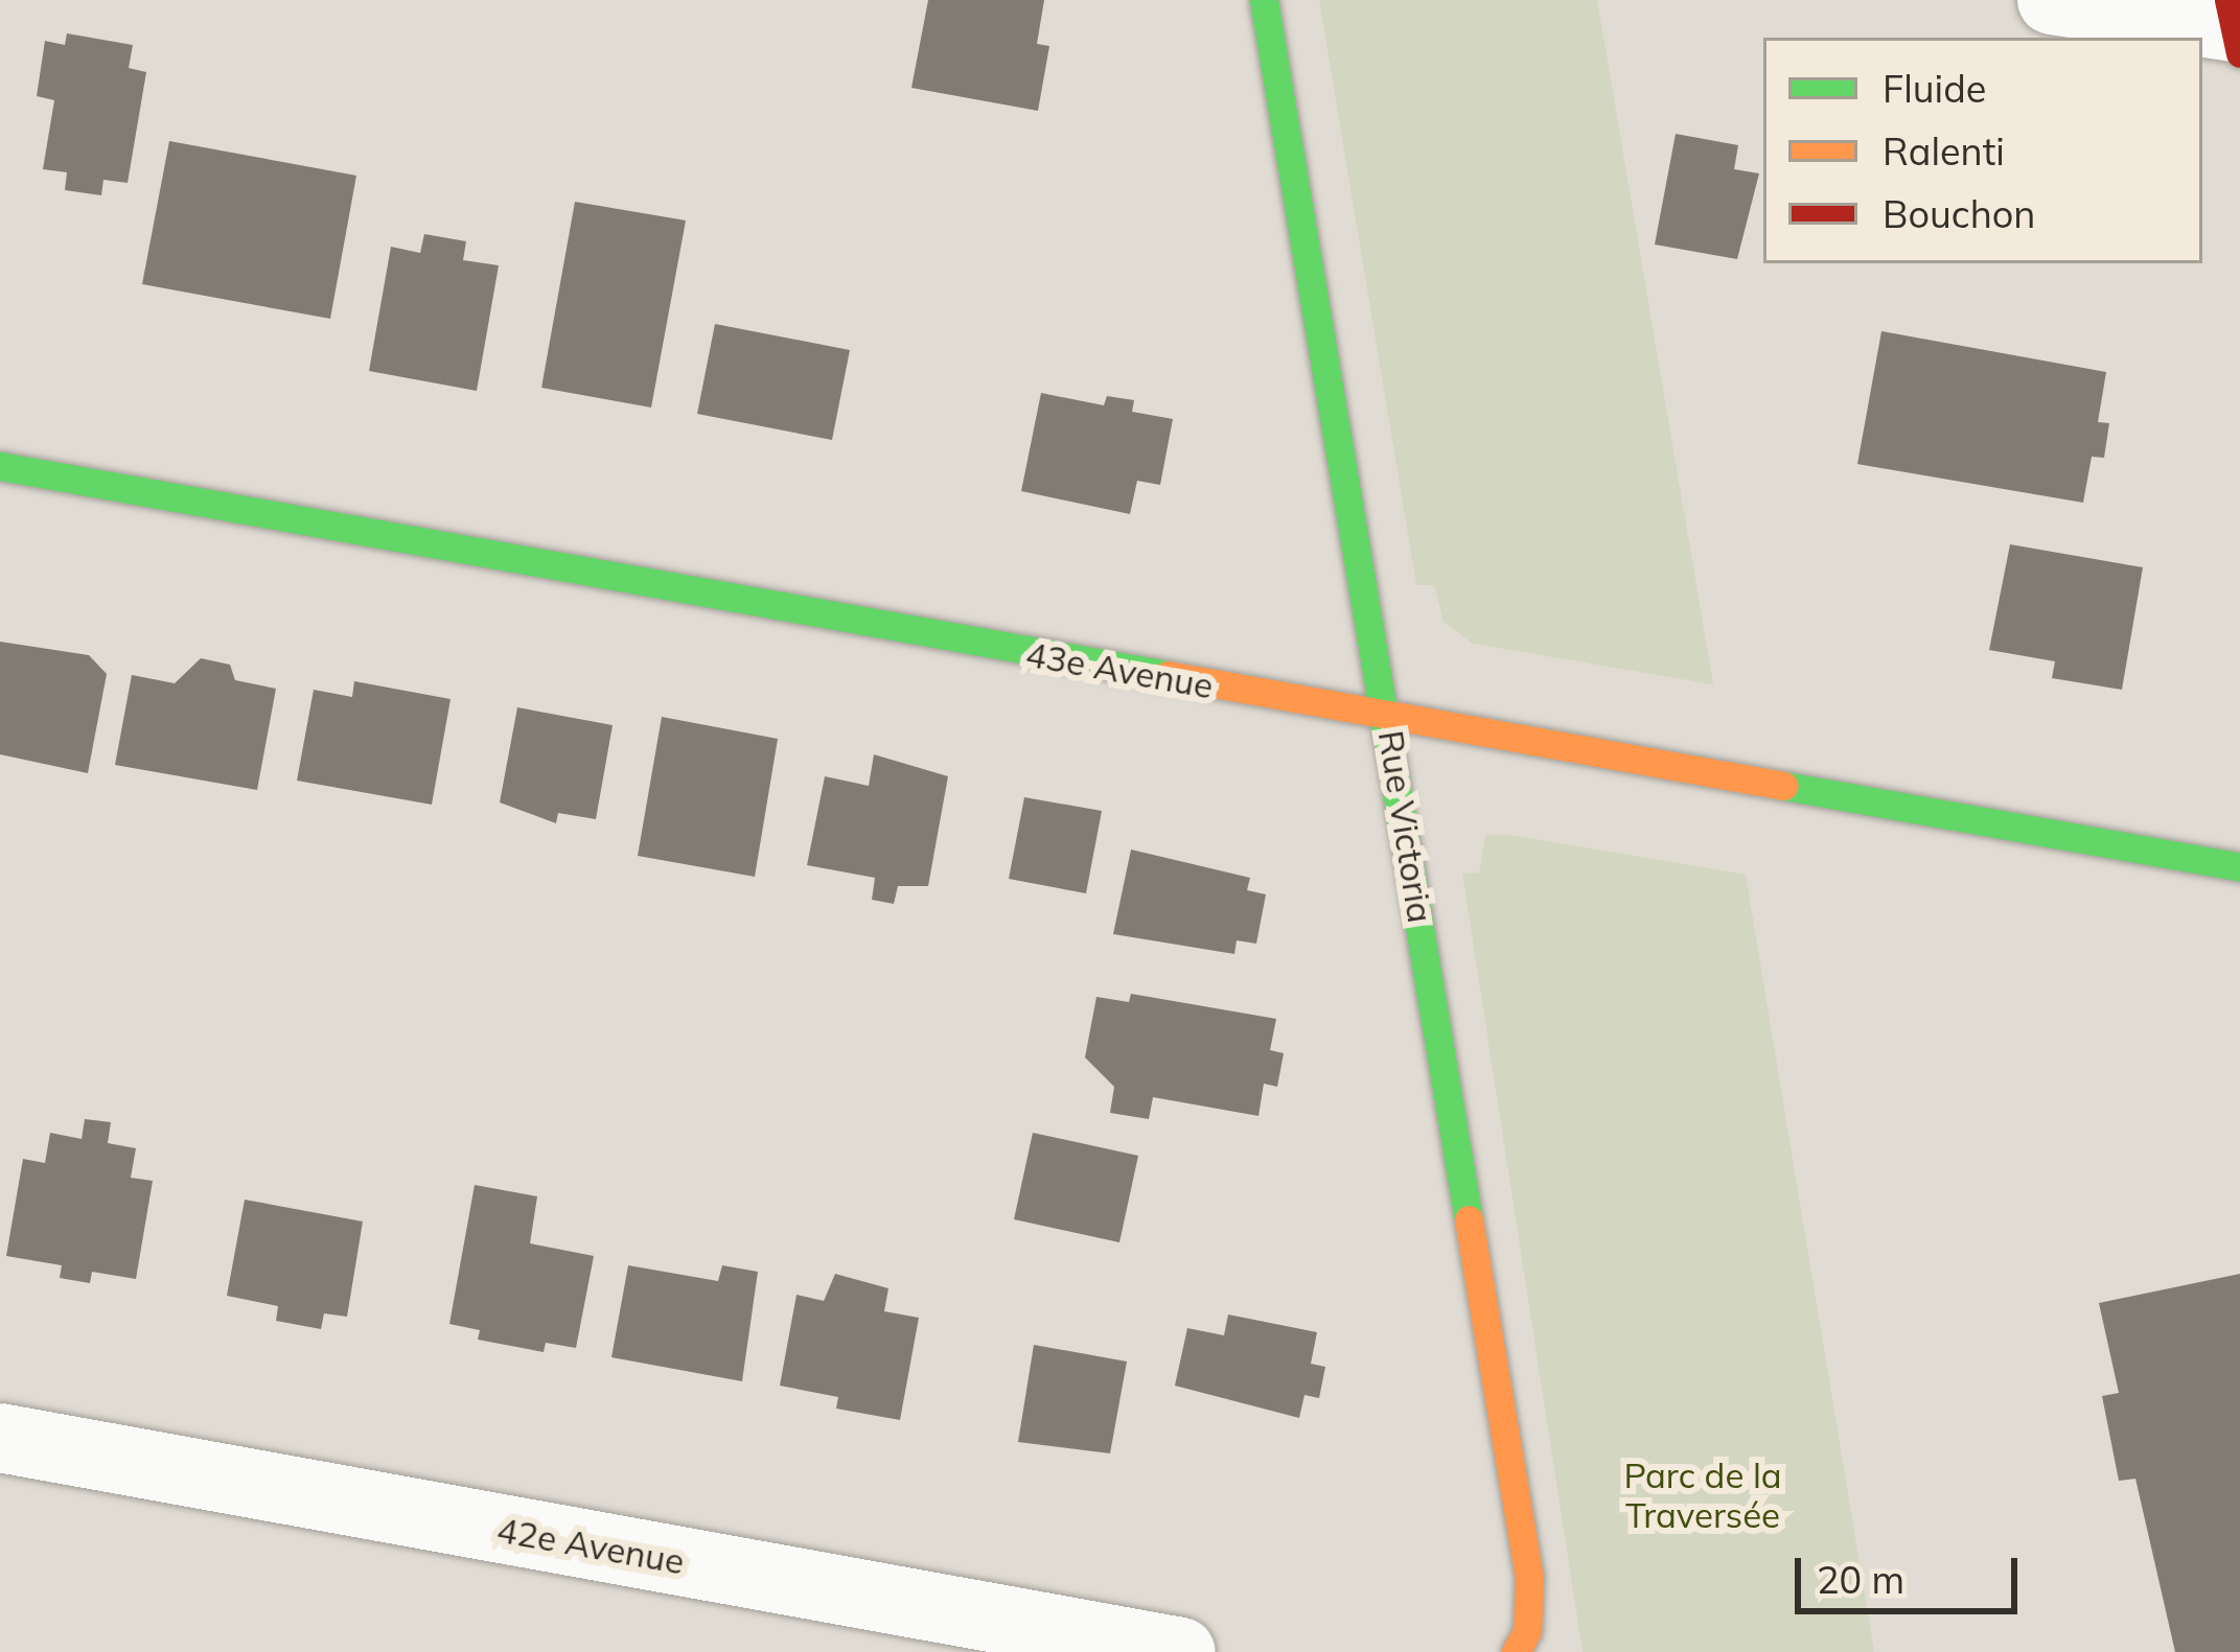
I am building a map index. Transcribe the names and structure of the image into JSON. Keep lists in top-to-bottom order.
{
  "streets": {
    "street": ["43e Avenue", "Rue Victoria", "42e Avenue"]
  },
  "crossings": [
    ["43e Avenue", "Rue Victoria"]
  ],
  "parks": ["Parc de la Traversée"],
  "legend": ["Fluide", "Ralenti", "Bouchon"],
  "scale_bar": "20 m"
}
